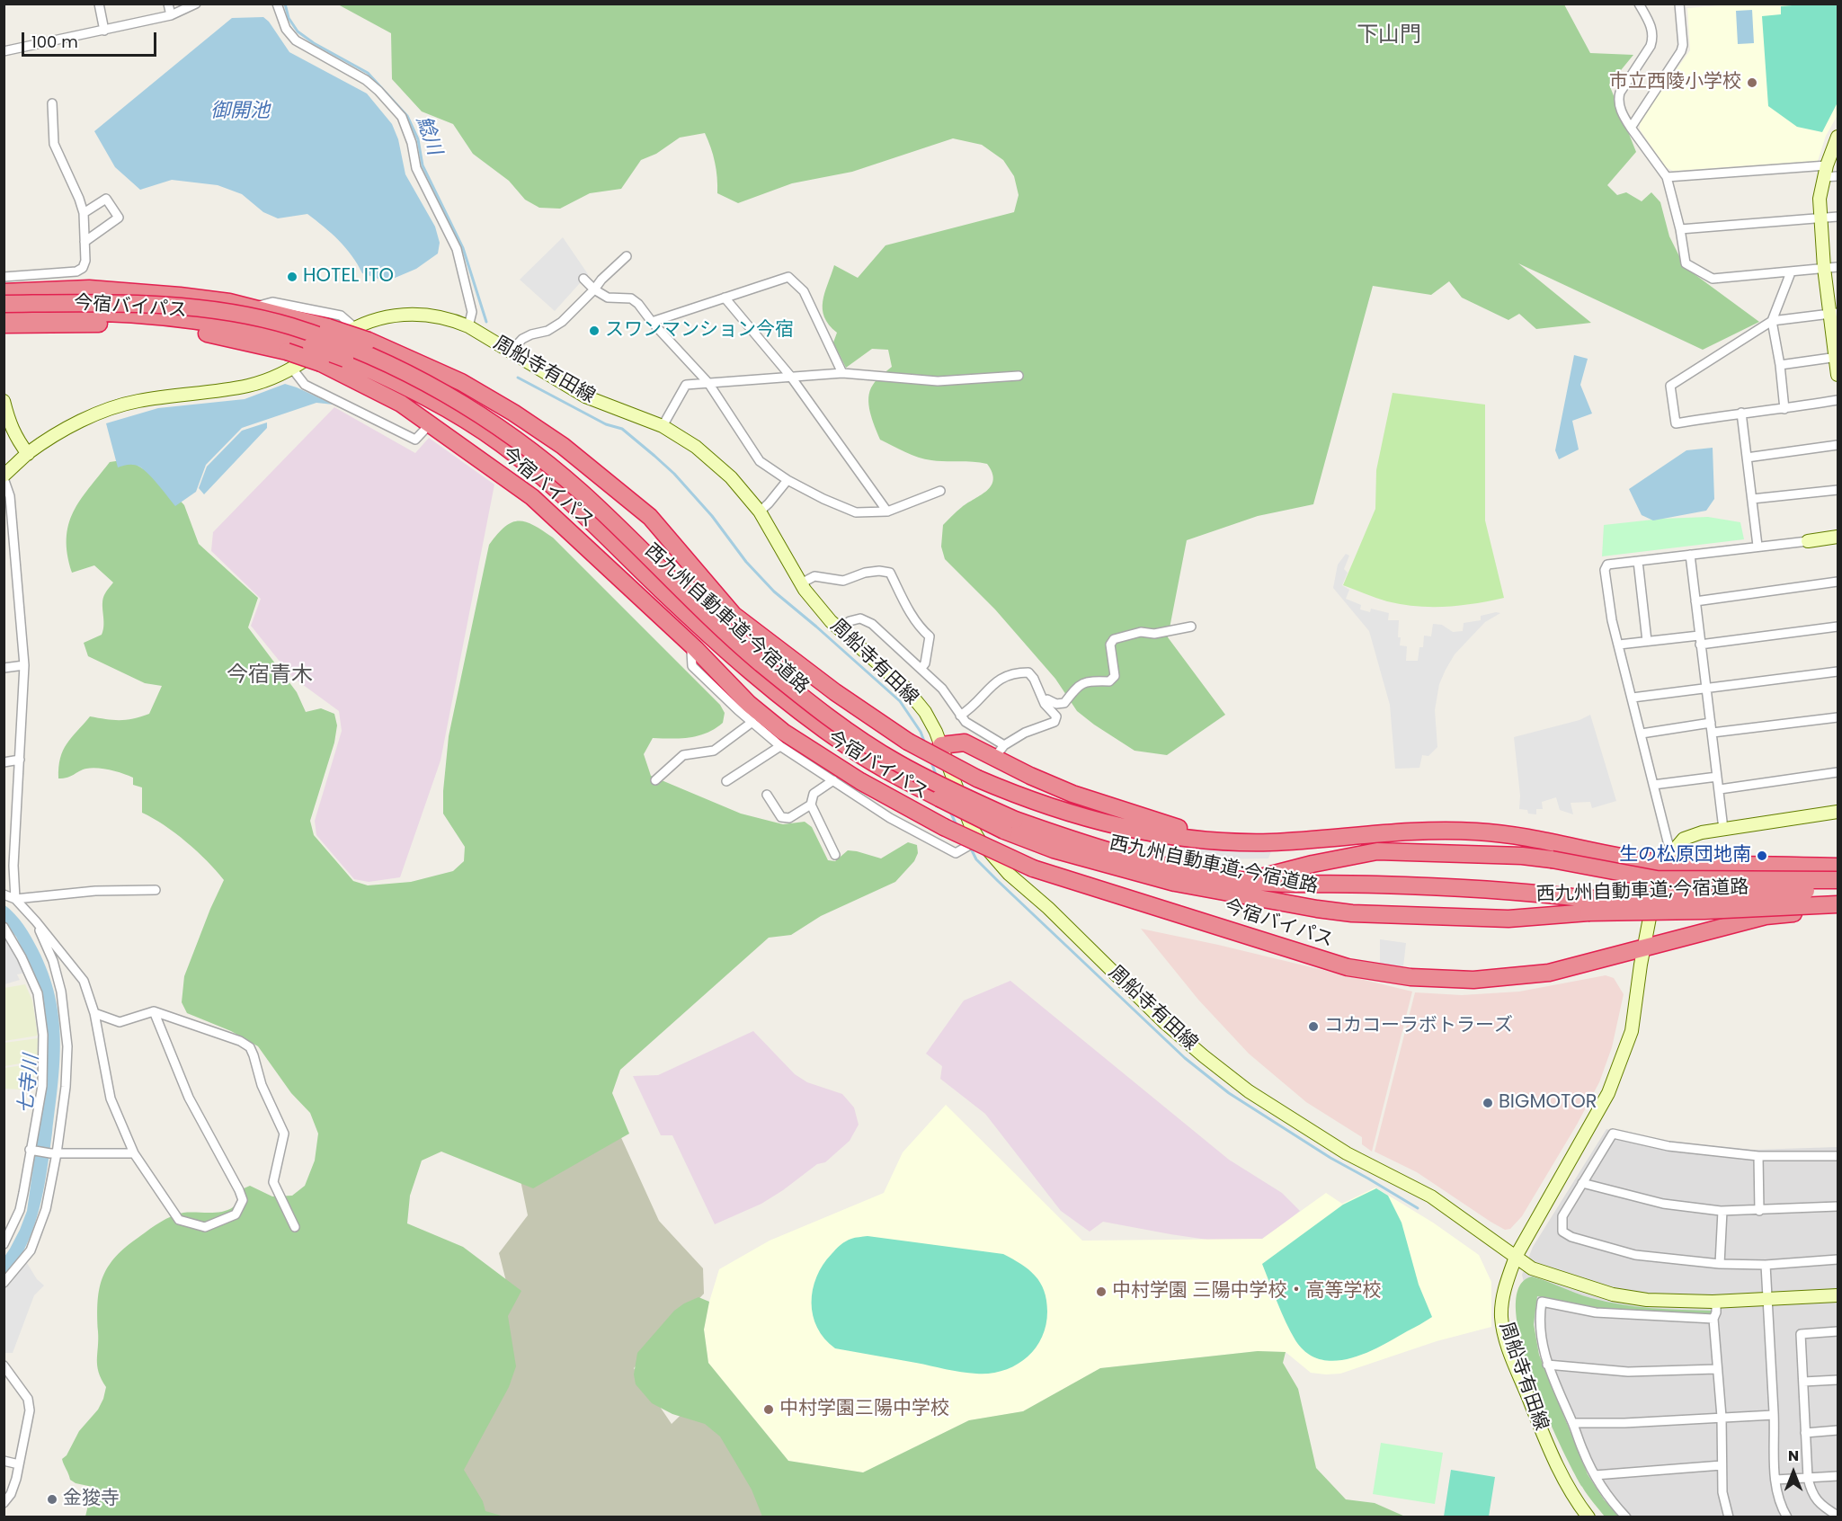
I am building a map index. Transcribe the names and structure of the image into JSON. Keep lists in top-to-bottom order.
{
  "streets": {
    "highway": ["今宿バイパス", "西九州自動車道;今宿道路"],
    "main road": ["周船寺有田線"]
  },
  "districts": ["下山門", "今宿青木"],
  "water": ["御開池", "鯰川", "七寺川"],
  "places": [
    "市立西陵小学校",
    "HOTEL ITO",
    "スワンマンション今宿",
    "生の松原団地南",
    "コカコーラボトラーズ",
    "BIGMOTOR",
    "中村学園 三陽中学校・高等学校",
    "中村学園三陽中学校",
    "金狻寺"
  ],
  "scale_bar": "100 m",
  "north": "top"
}
